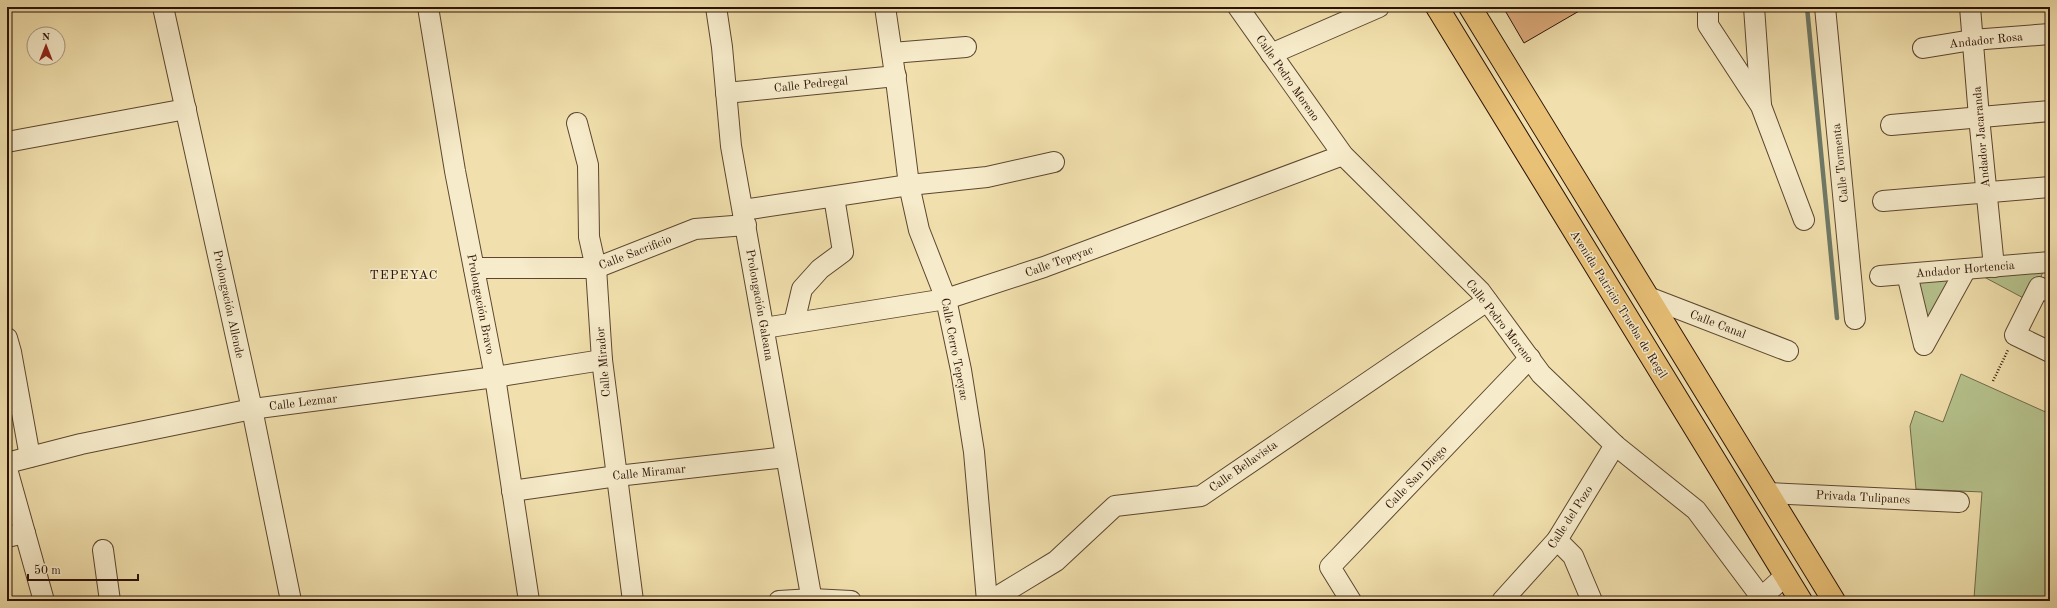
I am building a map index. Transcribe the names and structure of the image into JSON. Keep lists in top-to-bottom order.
{
  "streets": {
    "main road": ["Avenida Patricio Trueba de Regil"],
    "street": [
      "Andador Rosa",
      "Calle Pedro Moreno",
      "Calle Pedregal",
      "Andador Jacaranda",
      "Calle Tormenta",
      "Calle Sacrificio",
      "Calle Tepeyac",
      "Andador Hortencia",
      "Prolongación Allende",
      "Prolongación Bravo",
      "Prolongación Galeana",
      "Calle Canal",
      "Calle Cerro Tepeyac",
      "Calle Mirador",
      "Calle Lezmar",
      "Calle Bellavista",
      "Calle Miramar",
      "Calle San Diego",
      "Privada Tulipanes",
      "Calle del Pozo"
    ]
  },
  "crossings": [
    ["Andador Rosa", "Andador Jacaranda"],
    ["Calle Pedro Moreno", "Calle Tepeyac"],
    ["Calle Pedro Moreno", "Calle Bellavista"],
    ["Calle Pedro Moreno", "Calle San Diego"],
    ["Calle Pedro Moreno", "Calle del Pozo"],
    ["Calle Pedregal", "Prolongación Galeana"],
    ["Calle Pedregal", "Calle Cerro Tepeyac"],
    ["Andador Jacaranda", "Andador Hortencia"],
    ["Calle Sacrificio", "Prolongación Bravo"],
    ["Calle Sacrificio", "Prolongación Galeana"],
    ["Calle Sacrificio", "Calle Cerro Tepeyac"],
    ["Calle Sacrificio", "Calle Mirador"],
    ["Calle Tepeyac", "Prolongación Galeana"],
    ["Calle Tepeyac", "Calle Cerro Tepeyac"],
    ["Prolongación Allende", "Calle Lezmar"],
    ["Prolongación Bravo", "Calle Lezmar"],
    ["Prolongación Bravo", "Calle Miramar"],
    ["Prolongación Galeana", "Calle Miramar"],
    ["Calle Cerro Tepeyac", "Calle Bellavista"],
    ["Calle Mirador", "Calle Lezmar"],
    ["Calle Mirador", "Calle Miramar"]
  ],
  "districts": ["TEPEYAC"],
  "scale_bar": "50 m",
  "north": "top"
}
